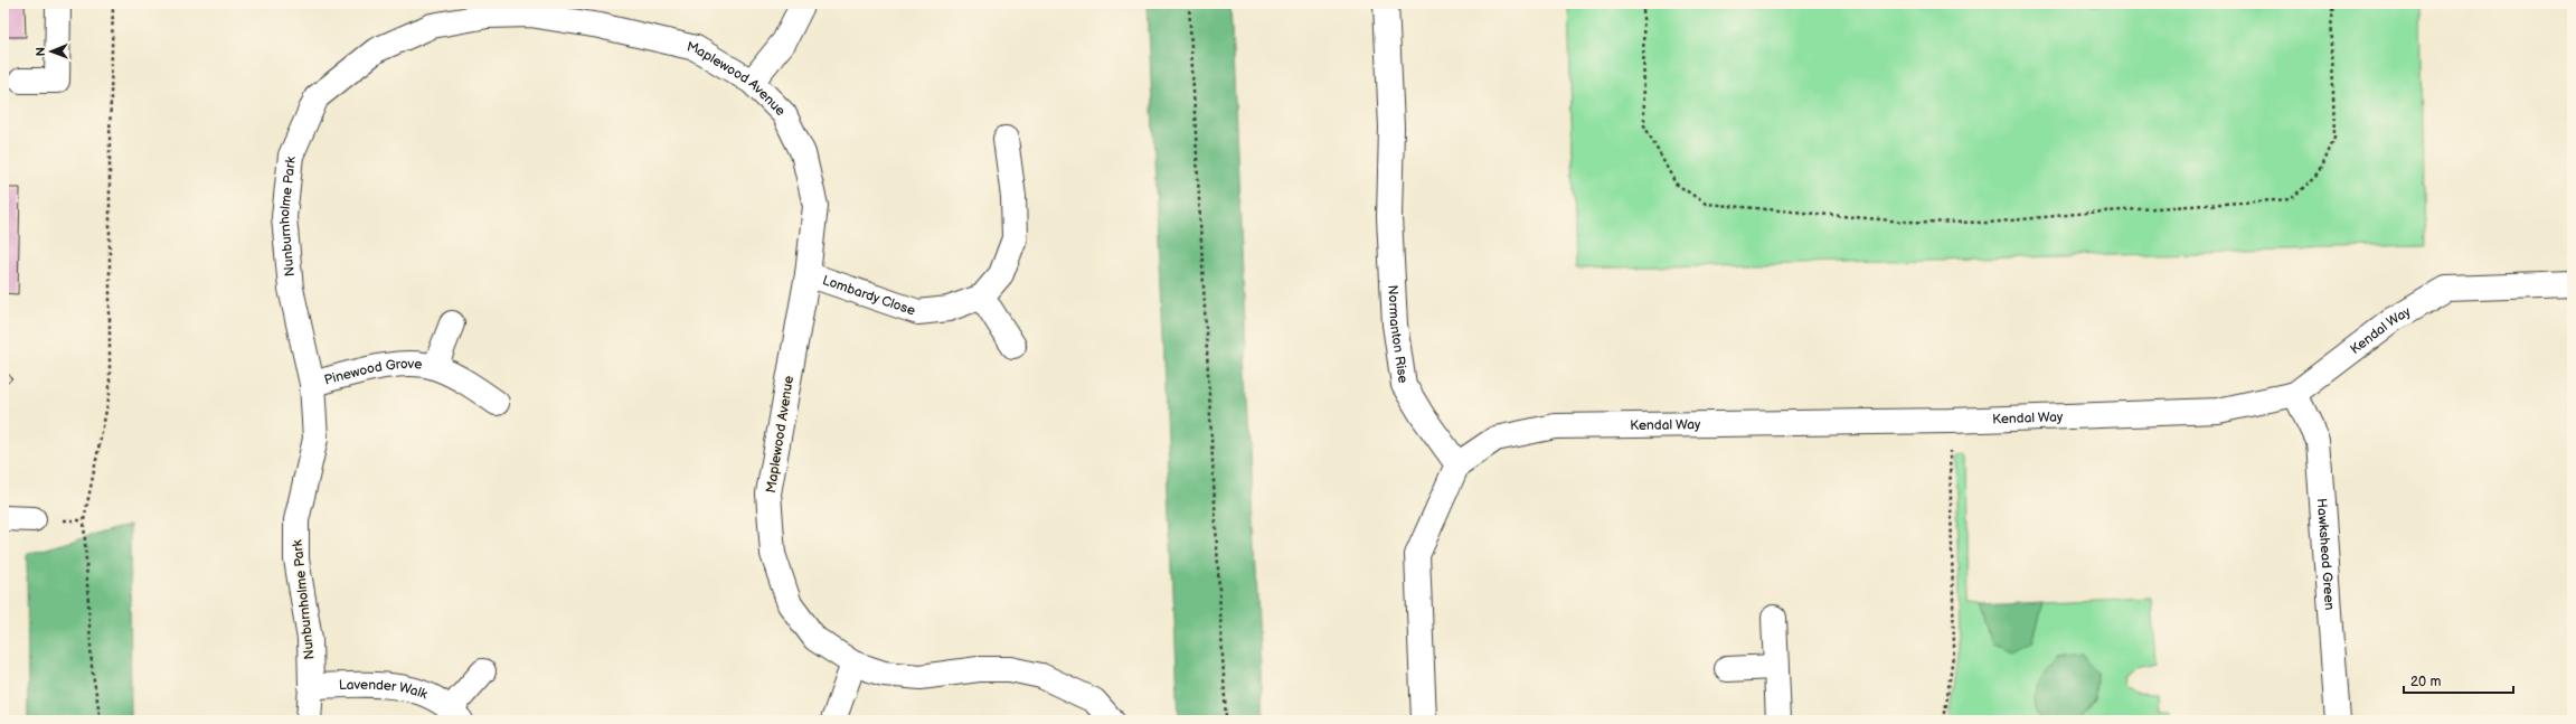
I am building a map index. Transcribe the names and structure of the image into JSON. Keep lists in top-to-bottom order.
{
  "streets": {
    "street": [
      "Maplewood Avenue",
      "Nunburnholme Park",
      "Lombardy Close",
      "Kendal Way",
      "Normanton Rise",
      "Pinewood Grove",
      "Hawkshead Green",
      "Lavender Walk"
    ]
  },
  "crossings": [
    ["Maplewood Avenue", "Nunburnholme Park"],
    ["Maplewood Avenue", "Lombardy Close"],
    ["Nunburnholme Park", "Pinewood Grove"],
    ["Nunburnholme Park", "Lavender Walk"],
    ["Kendal Way", "Normanton Rise"],
    ["Kendal Way", "Hawkshead Green"]
  ],
  "scale_bar": "20 m",
  "north": "left"
}
